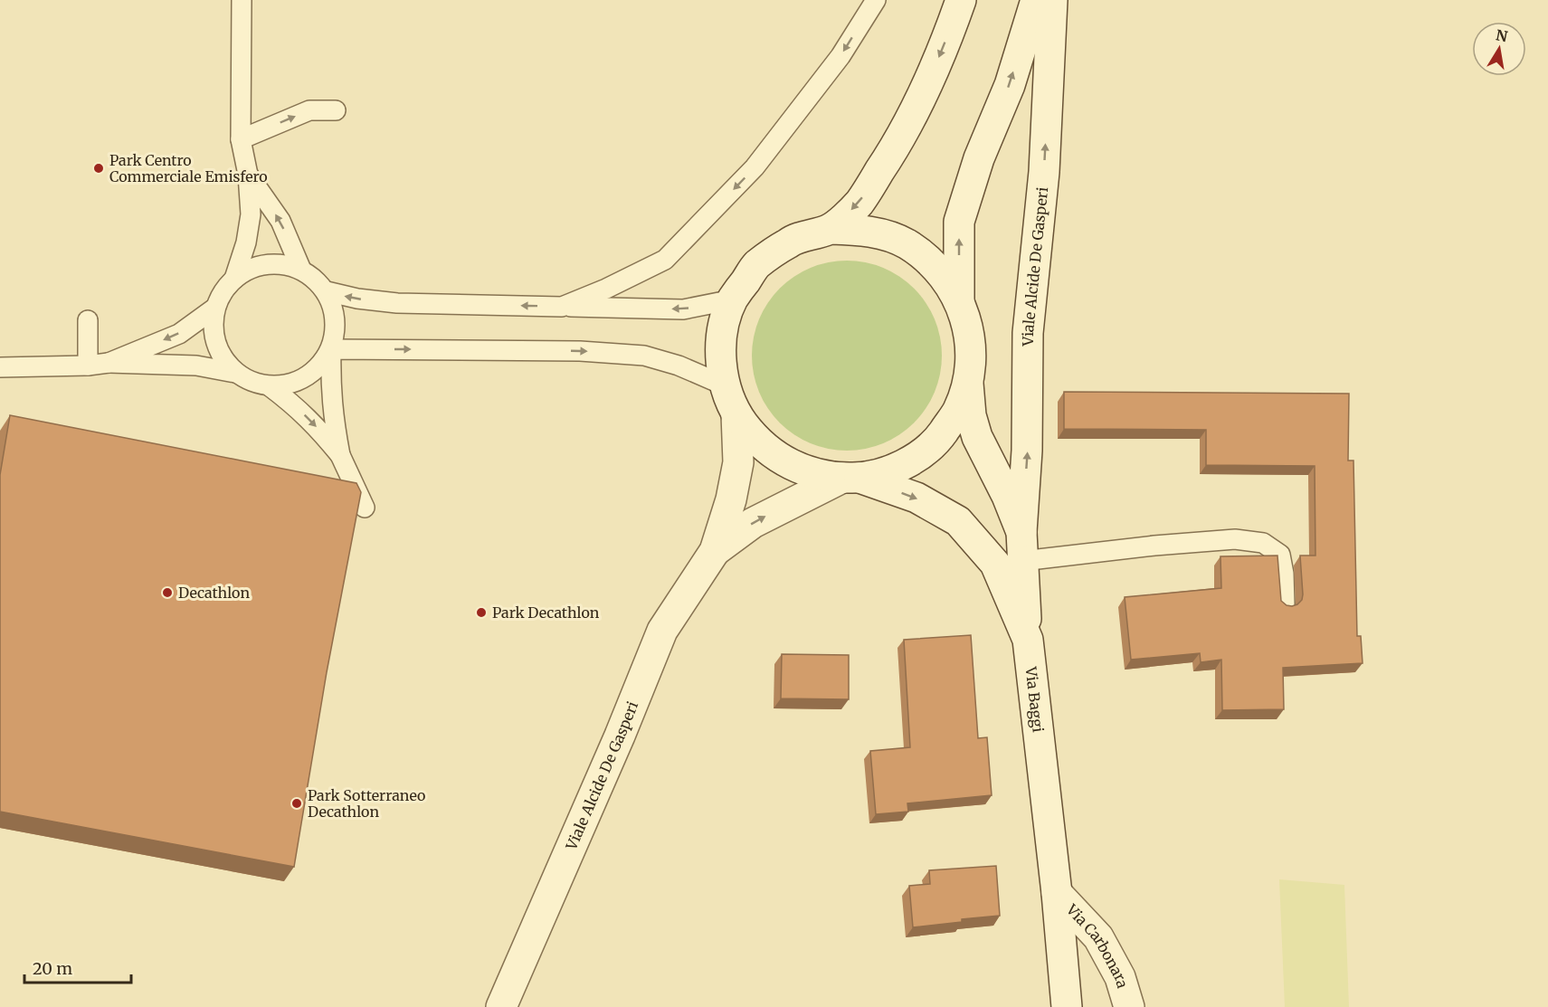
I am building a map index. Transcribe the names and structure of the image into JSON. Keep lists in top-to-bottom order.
{
  "streets": {
    "main road": ["Viale Alcide De Gasperi", "Via Baggi", "Via Carbonara"]
  },
  "crossings": [
    ["Viale Alcide De Gasperi", "Via Baggi"],
    ["Via Baggi", "Via Carbonara"]
  ],
  "one_way": ["Via Baggi"],
  "places": [
    "Park Centro Commerciale Emisfero",
    "Decathlon",
    "Park Decathlon",
    "Park Sotterraneo Decathlon"
  ],
  "scale_bar": "20 m",
  "north": "top"
}
